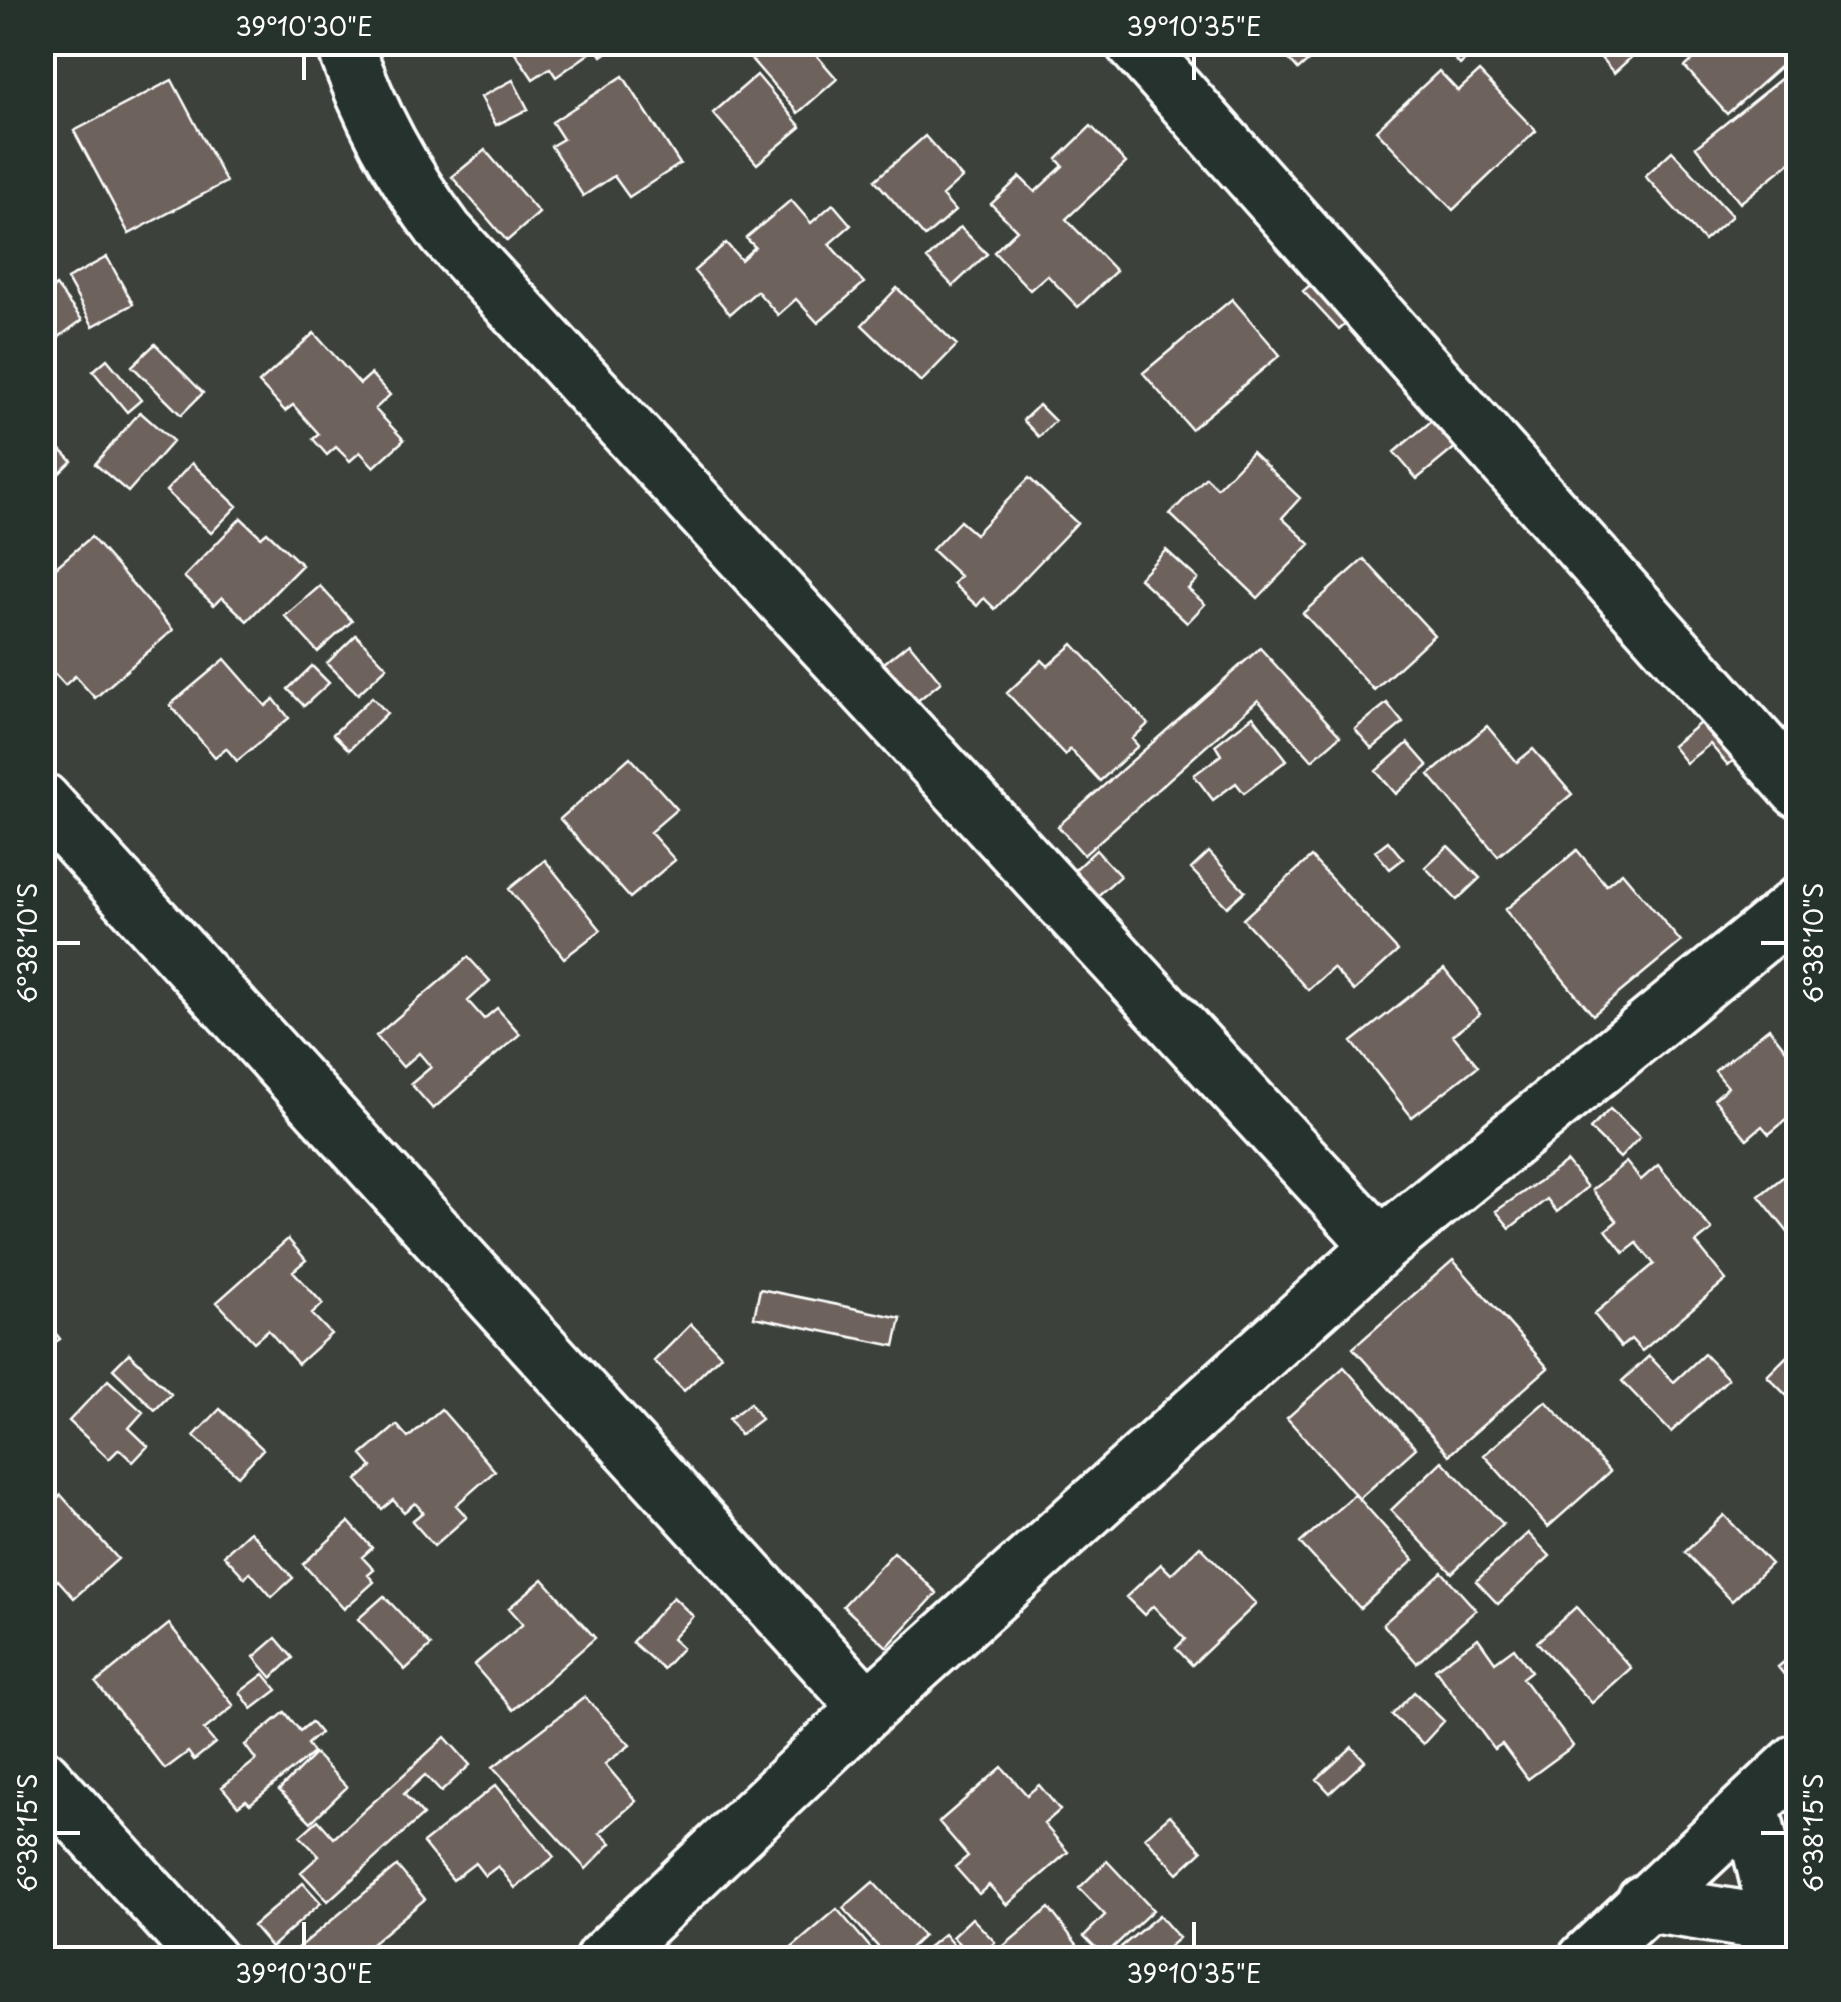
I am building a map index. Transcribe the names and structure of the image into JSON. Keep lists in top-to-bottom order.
{
  "coordinates": [
    "39°10'30\"E",
    "39°10'35\"E",
    "6°38'10\"S",
    "6°38'15\"S"
  ]
}
